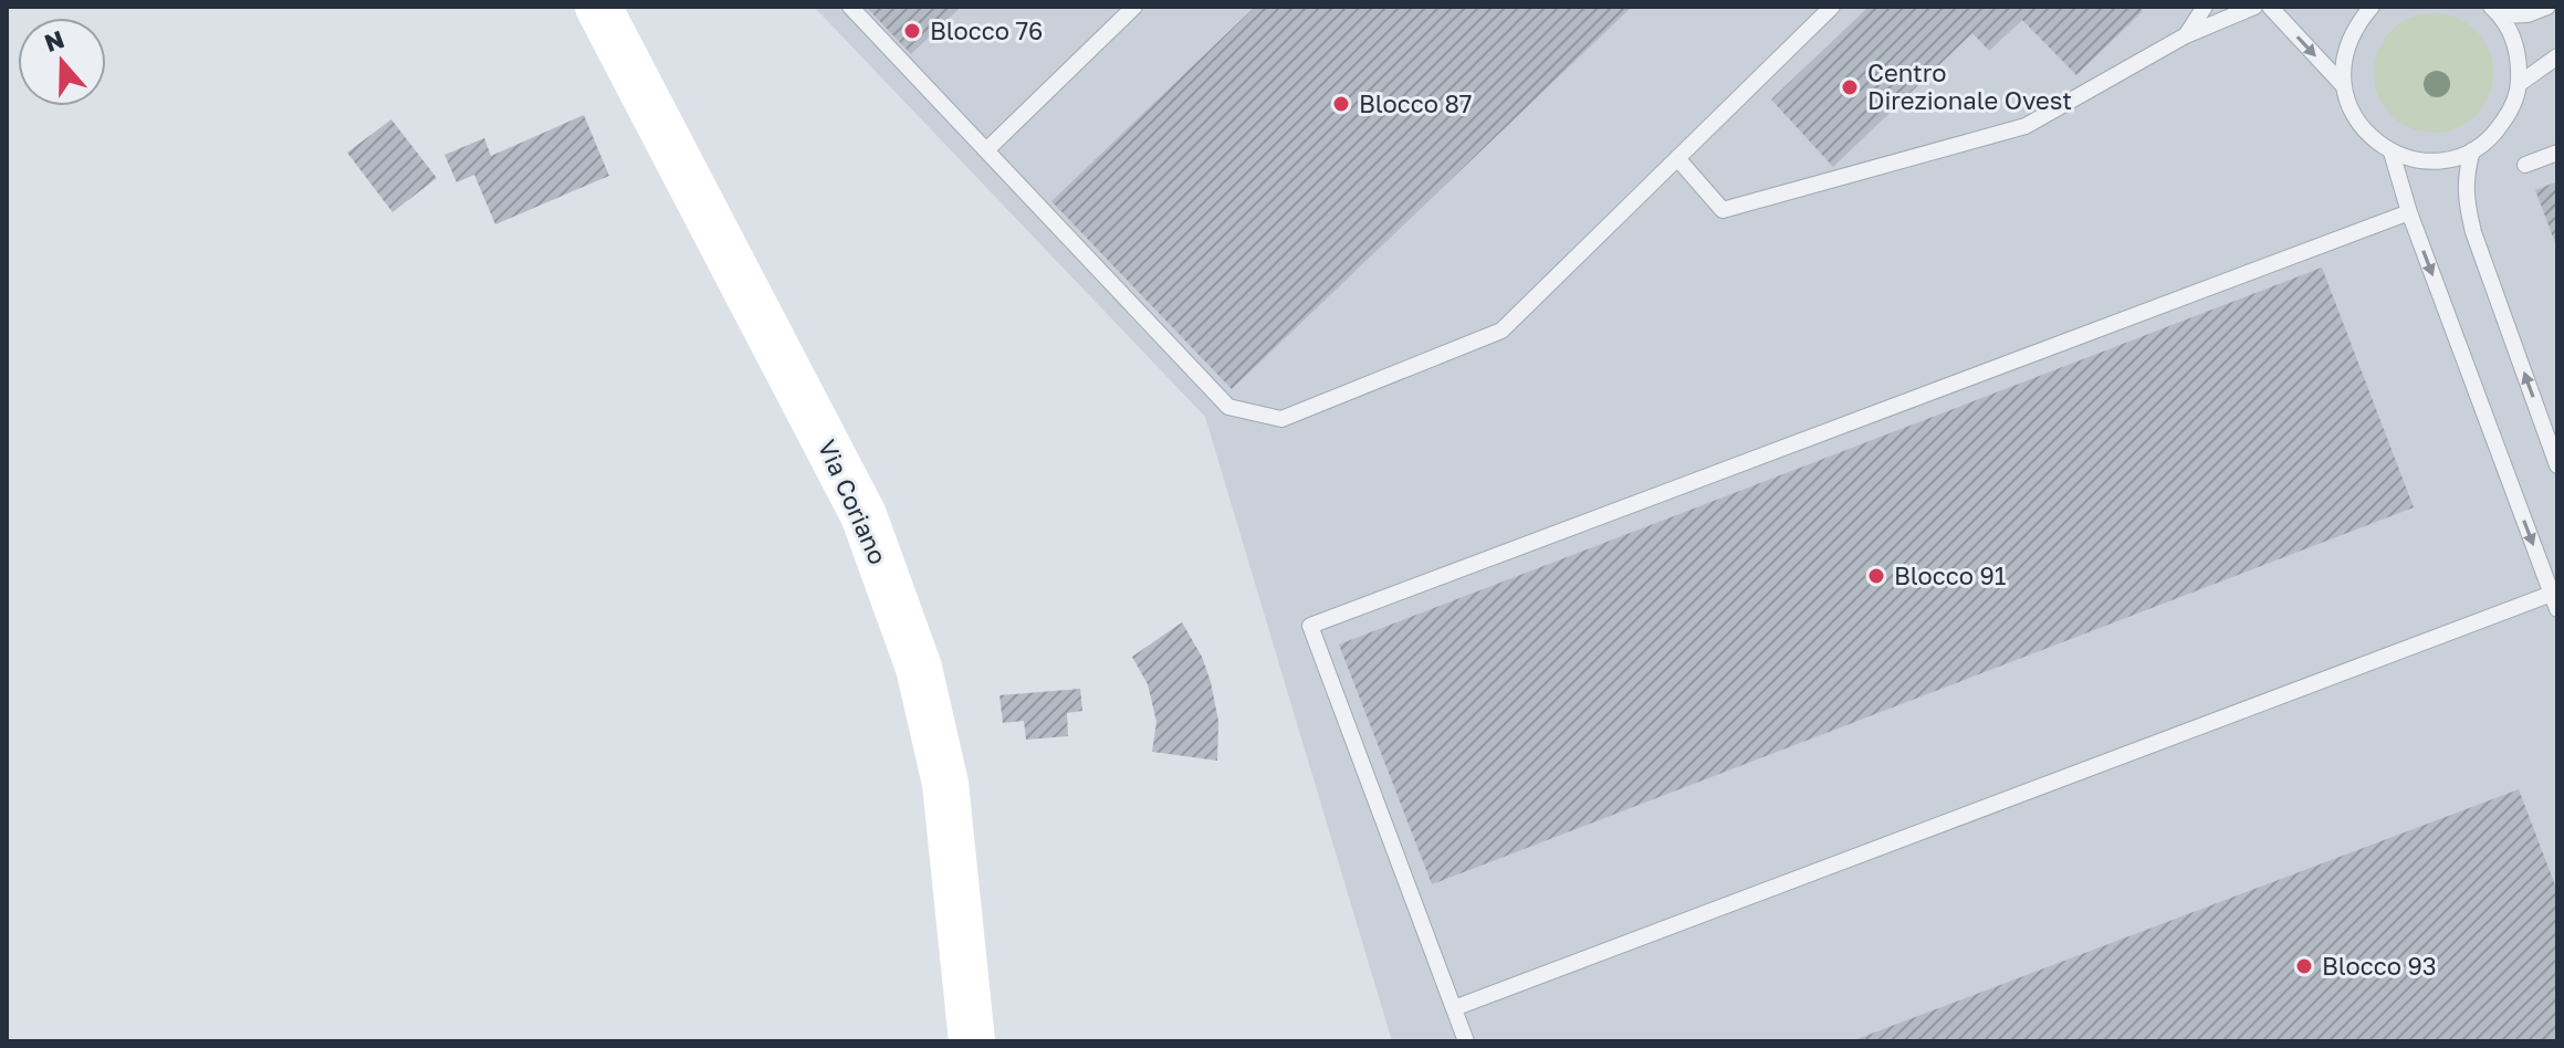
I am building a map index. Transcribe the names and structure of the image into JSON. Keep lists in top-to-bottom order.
{
  "streets": {
    "main road": ["Via Coriano"]
  },
  "places": [
    "Blocco 76",
    "Centro Direzionale Ovest",
    "Blocco 87",
    "Blocco 91",
    "Blocco 93"
  ],
  "north": "top"
}
